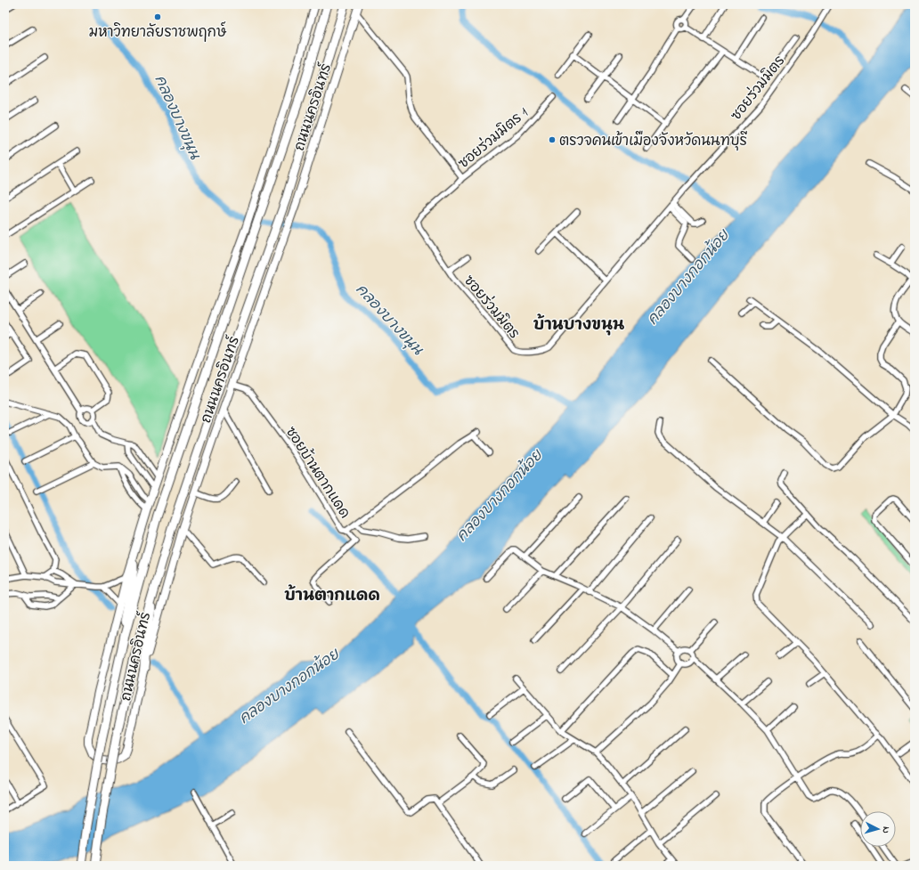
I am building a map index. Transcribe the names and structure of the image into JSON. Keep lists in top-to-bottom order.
{
  "streets": {
    "main road": ["ถนนนครอินทร์"],
    "street": ["ซอยร่วมมิตร", "ซอยร่วมมิตร 1", "ซอยบ้านตากแดด"]
  },
  "crossings": [
    ["ซอยร่วมมิตร", "ซอยร่วมมิตร 1"],
    ["ถนนนครอินทร์", "ซอยบ้านตากแดด"]
  ],
  "districts": ["บ้านบางขนุน", "บ้านตากแดด"],
  "water": ["คลองบางขนุน", "คลองบางกอกน้อย"],
  "places": ["มหาวิทยาลัยราชพฤกษ์", "ตรวจคนเข้าเมืองจังหวัดนนทบุรี"],
  "north": "right"
}
